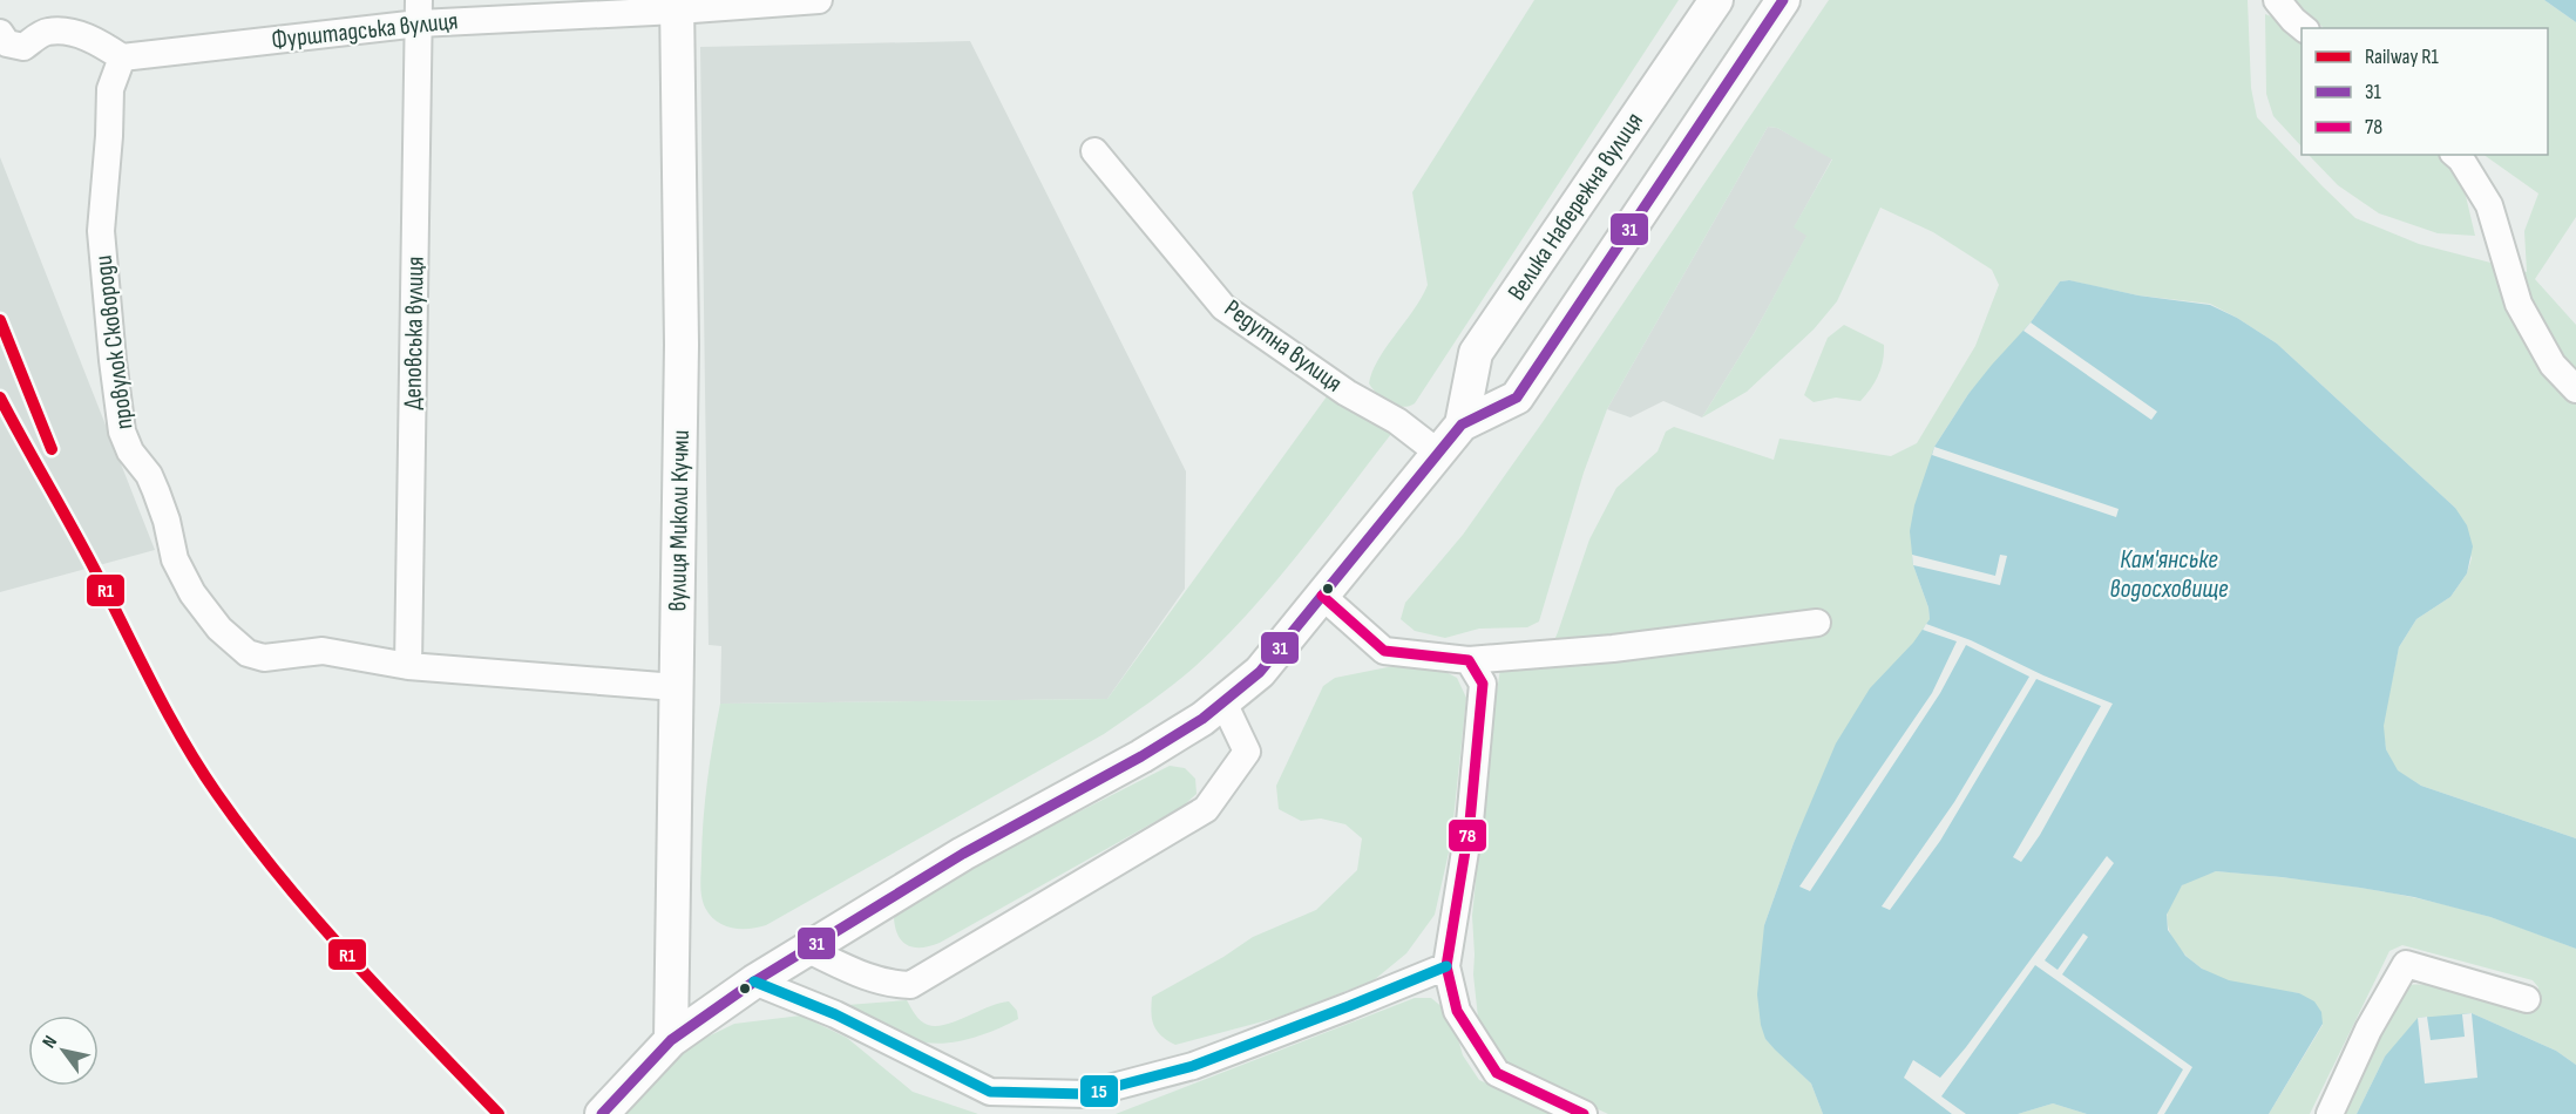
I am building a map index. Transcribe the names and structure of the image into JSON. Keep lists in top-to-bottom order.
{
  "streets": {
    "street": [
      "Фурштадська вулиця",
      "Велика Набережна вулиця",
      "Деповська вулиця",
      "провулок Сковороди",
      "Редутна вулиця",
      "вулиця Миколи Кучми"
    ]
  },
  "crossings": [
    ["Фурштадська вулиця", "Деповська вулиця"],
    ["Фурштадська вулиця", "провулок Сковороди"],
    ["Фурштадська вулиця", "вулиця Миколи Кучми"],
    ["Велика Набережна вулиця", "Редутна вулиця"],
    ["Велика Набережна вулиця", "вулиця Миколи Кучми"],
    ["Деповська вулиця", "провулок Сковороди"],
    ["провулок Сковороди", "вулиця Миколи Кучми"]
  ],
  "water": ["Кам'янське водосховище"],
  "lines": [
    "transit line 31",
    "rail line R1",
    "transit line 78",
    "transit line 15"
  ],
  "legend": ["Railway R1", "31", "78"],
  "north": "top left"
}
